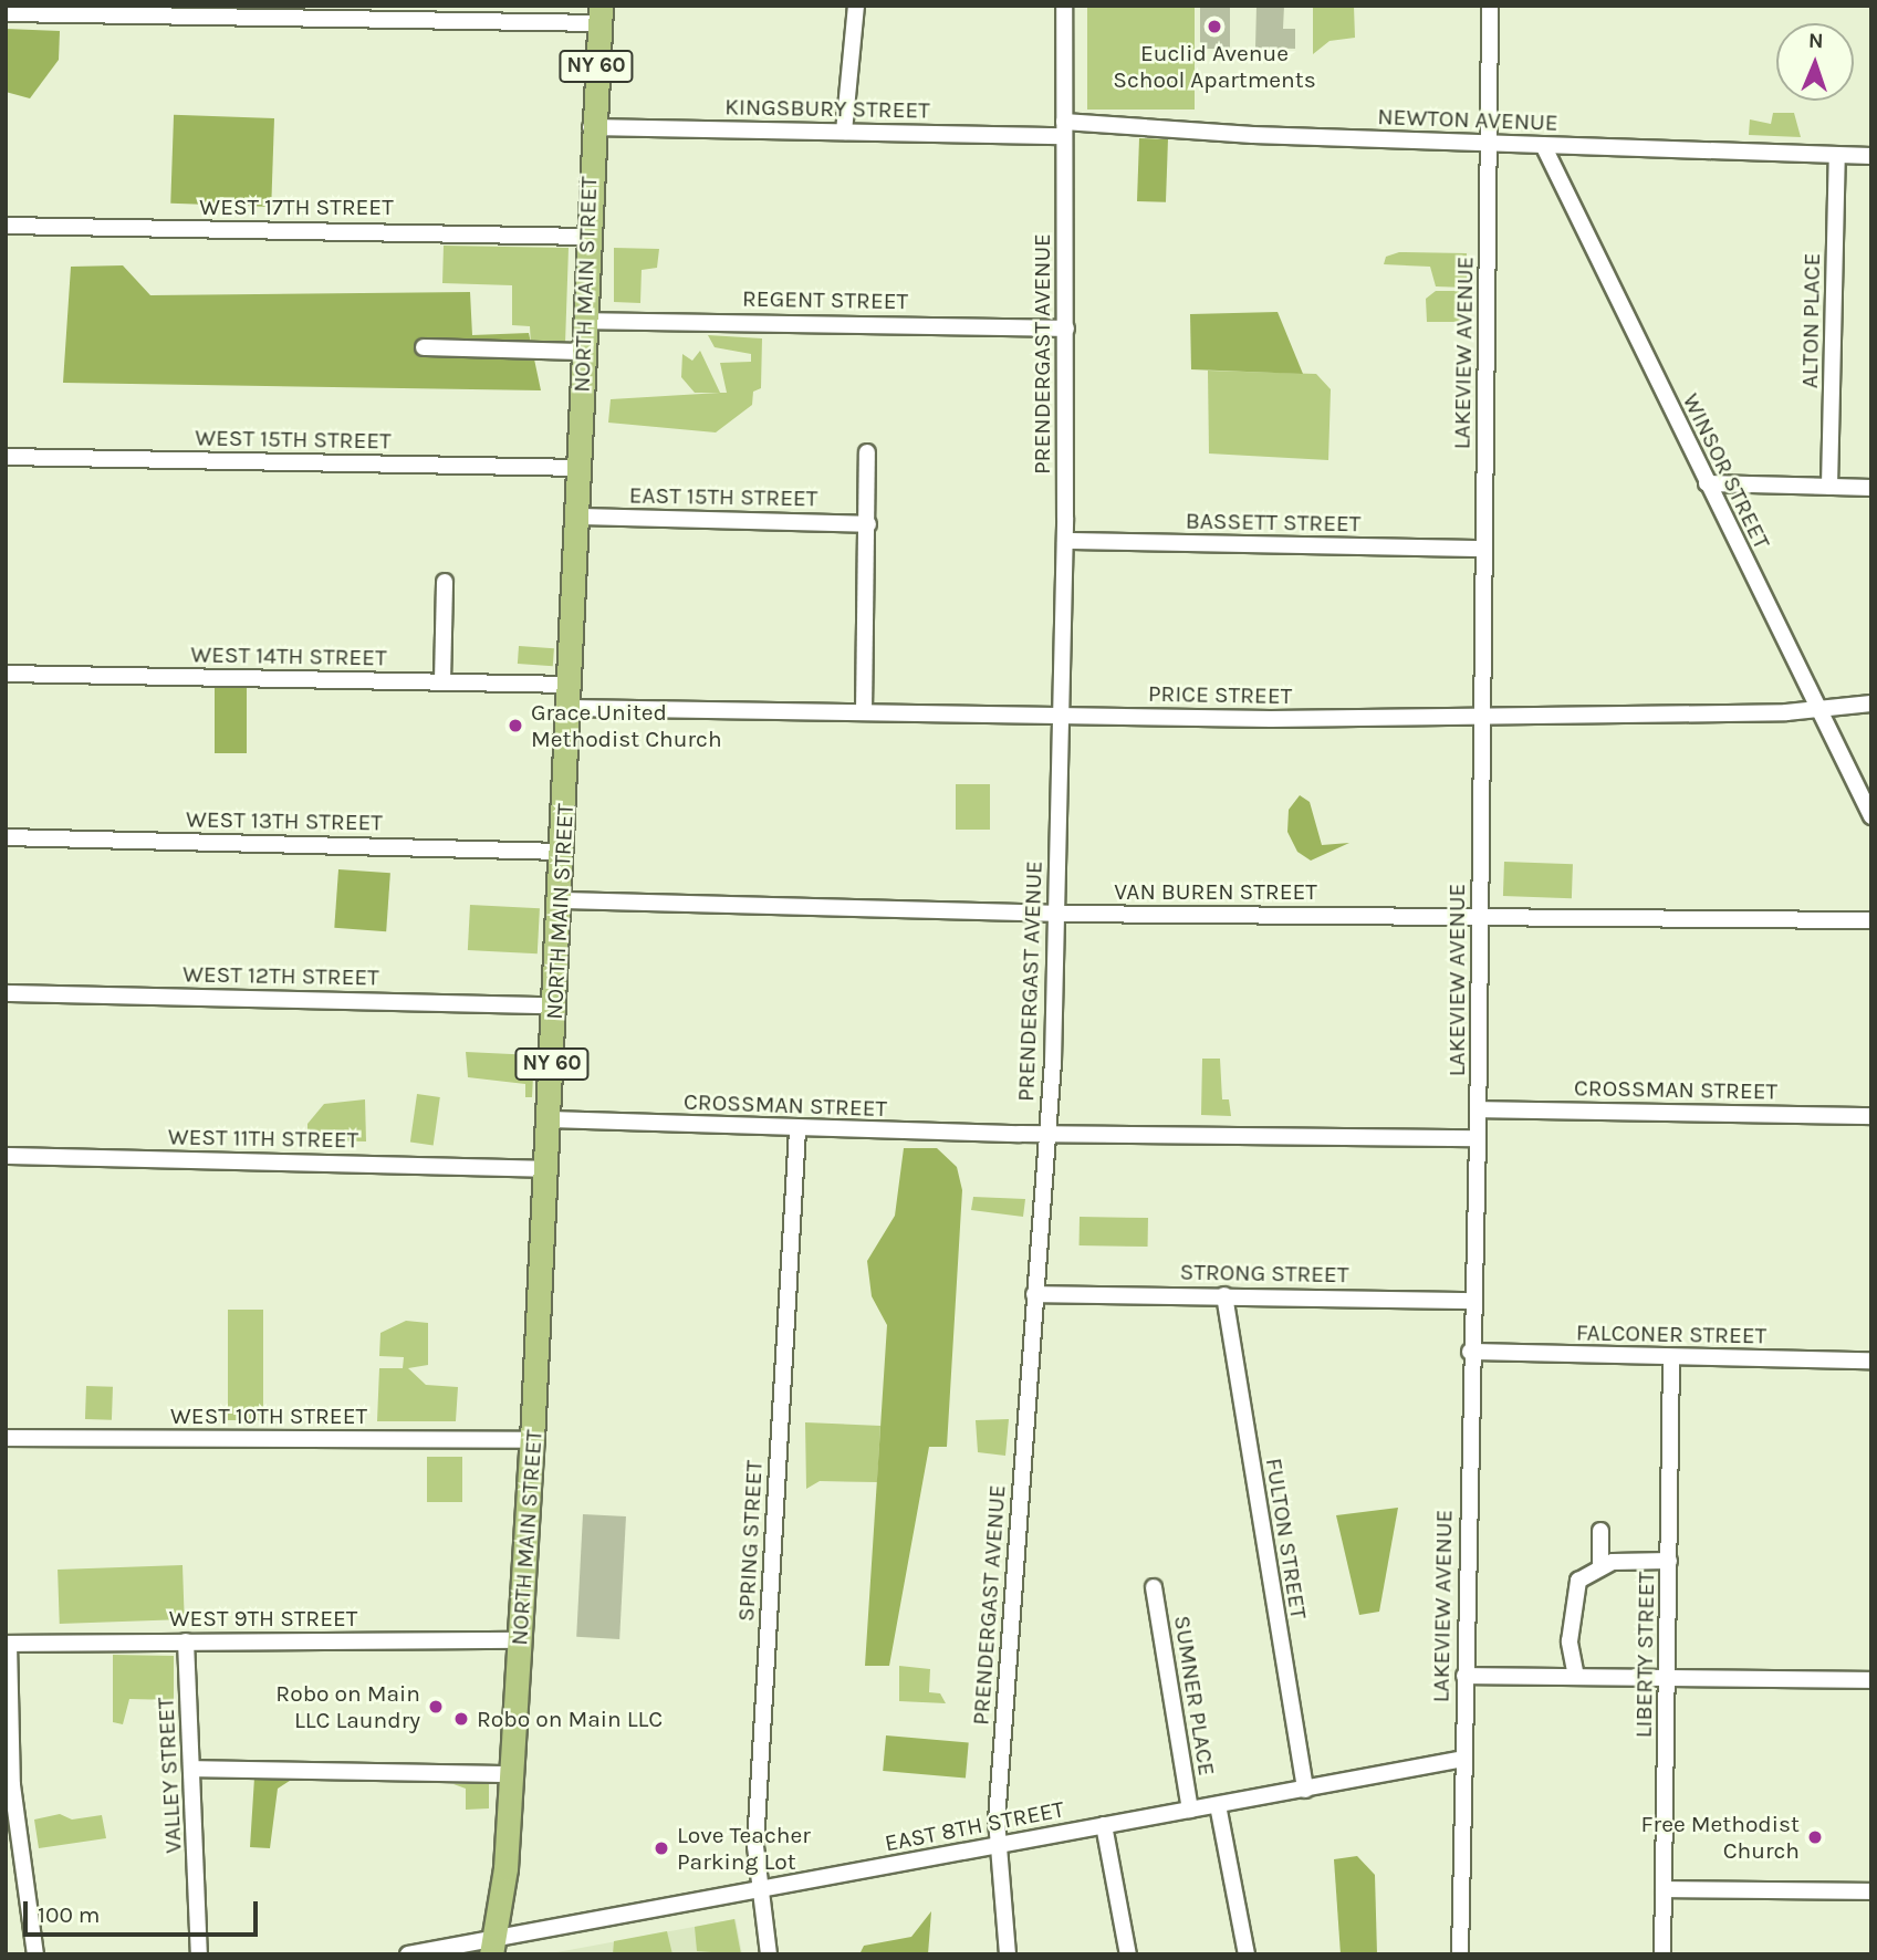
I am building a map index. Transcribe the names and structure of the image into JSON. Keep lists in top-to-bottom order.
{
  "streets": {
    "highway": ["NY 60", "NORTH MAIN STREET"],
    "street": [
      "KINGSBURY STREET",
      "NEWTON AVENUE",
      "WEST 17TH STREET",
      "REGENT STREET",
      "ALTON PLACE",
      "LAKEVIEW AVENUE",
      "PRENDERGAST AVENUE",
      "WEST 15TH STREET",
      "WINSOR STREET",
      "EAST 15TH STREET",
      "BASSETT STREET",
      "WEST 14TH STREET",
      "PRICE STREET",
      "WEST 13TH STREET",
      "VAN BUREN STREET",
      "WEST 12TH STREET",
      "CROSSMAN STREET",
      "WEST 11TH STREET",
      "STRONG STREET",
      "FALCONER STREET",
      "WEST 10TH STREET",
      "FULTON STREET",
      "SPRING STREET",
      "WEST 9TH STREET",
      "LIBERTY STREET",
      "SUMNER PLACE",
      "VALLEY STREET",
      "EAST 8TH STREET"
    ]
  },
  "crossings": [
    ["KINGSBURY STREET", "NEWTON AVENUE"],
    ["KINGSBURY STREET", "NORTH MAIN STREET"],
    ["KINGSBURY STREET", "PRENDERGAST AVENUE"],
    ["NEWTON AVENUE", "ALTON PLACE"],
    ["NEWTON AVENUE", "LAKEVIEW AVENUE"],
    ["NEWTON AVENUE", "PRENDERGAST AVENUE"],
    ["NEWTON AVENUE", "WINSOR STREET"],
    ["WEST 17TH STREET", "NORTH MAIN STREET"],
    ["NORTH MAIN STREET", "REGENT STREET"],
    ["NORTH MAIN STREET", "WEST 15TH STREET"],
    ["NORTH MAIN STREET", "EAST 15TH STREET"],
    ["NORTH MAIN STREET", "WEST 14TH STREET"],
    ["NORTH MAIN STREET", "PRICE STREET"],
    ["NORTH MAIN STREET", "WEST 13TH STREET"],
    ["NORTH MAIN STREET", "VAN BUREN STREET"],
    ["NORTH MAIN STREET", "WEST 12TH STREET"],
    ["NORTH MAIN STREET", "CROSSMAN STREET"],
    ["NORTH MAIN STREET", "WEST 11TH STREET"],
    ["NORTH MAIN STREET", "WEST 10TH STREET"],
    ["NORTH MAIN STREET", "WEST 9TH STREET"],
    ["NORTH MAIN STREET", "EAST 8TH STREET"],
    ["REGENT STREET", "PRENDERGAST AVENUE"],
    ["LAKEVIEW AVENUE", "BASSETT STREET"],
    ["LAKEVIEW AVENUE", "PRICE STREET"],
    ["LAKEVIEW AVENUE", "VAN BUREN STREET"],
    ["LAKEVIEW AVENUE", "CROSSMAN STREET"],
    ["LAKEVIEW AVENUE", "STRONG STREET"],
    ["LAKEVIEW AVENUE", "FALCONER STREET"],
    ["LAKEVIEW AVENUE", "EAST 8TH STREET"],
    ["PRENDERGAST AVENUE", "BASSETT STREET"],
    ["PRENDERGAST AVENUE", "PRICE STREET"],
    ["PRENDERGAST AVENUE", "VAN BUREN STREET"],
    ["PRENDERGAST AVENUE", "CROSSMAN STREET"],
    ["PRENDERGAST AVENUE", "STRONG STREET"],
    ["PRENDERGAST AVENUE", "EAST 8TH STREET"],
    ["WINSOR STREET", "PRICE STREET"],
    ["WEST 14TH STREET", "PRICE STREET"],
    ["CROSSMAN STREET", "SPRING STREET"],
    ["STRONG STREET", "FULTON STREET"],
    ["FALCONER STREET", "LIBERTY STREET"],
    ["FULTON STREET", "EAST 8TH STREET"],
    ["SPRING STREET", "EAST 8TH STREET"],
    ["WEST 9TH STREET", "VALLEY STREET"],
    ["SUMNER PLACE", "EAST 8TH STREET"]
  ],
  "places": [
    "Euclid Avenue School Apartments",
    "Grace United Methodist Church",
    "Robo on Main LLC Laundry",
    "Robo on Main LLC",
    "Free Methodist Church",
    "Love Teacher Parking Lot"
  ],
  "scale_bar": "100 m",
  "north": "top"
}
